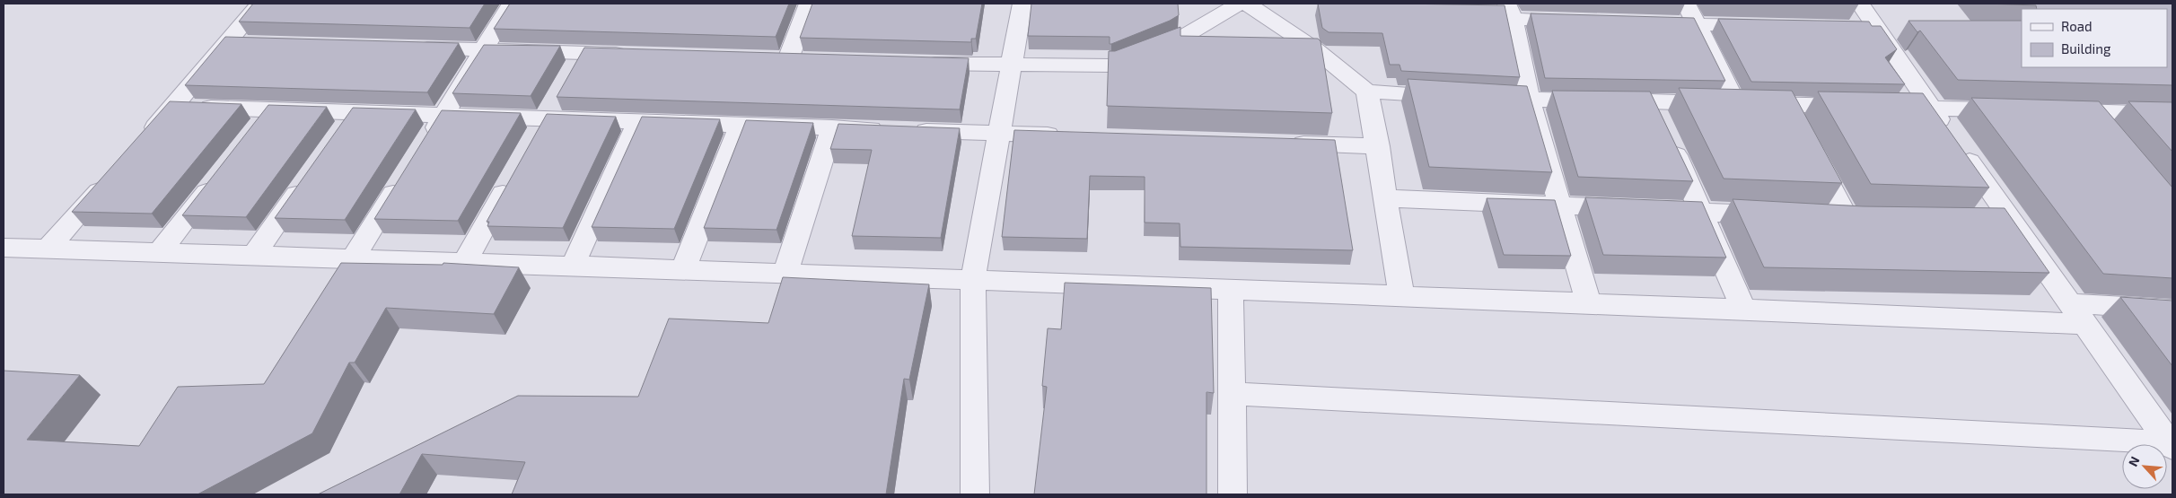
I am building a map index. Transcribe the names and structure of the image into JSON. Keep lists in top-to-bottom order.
{
  "legend": ["Road", "Building"],
  "north": "top left"
}
